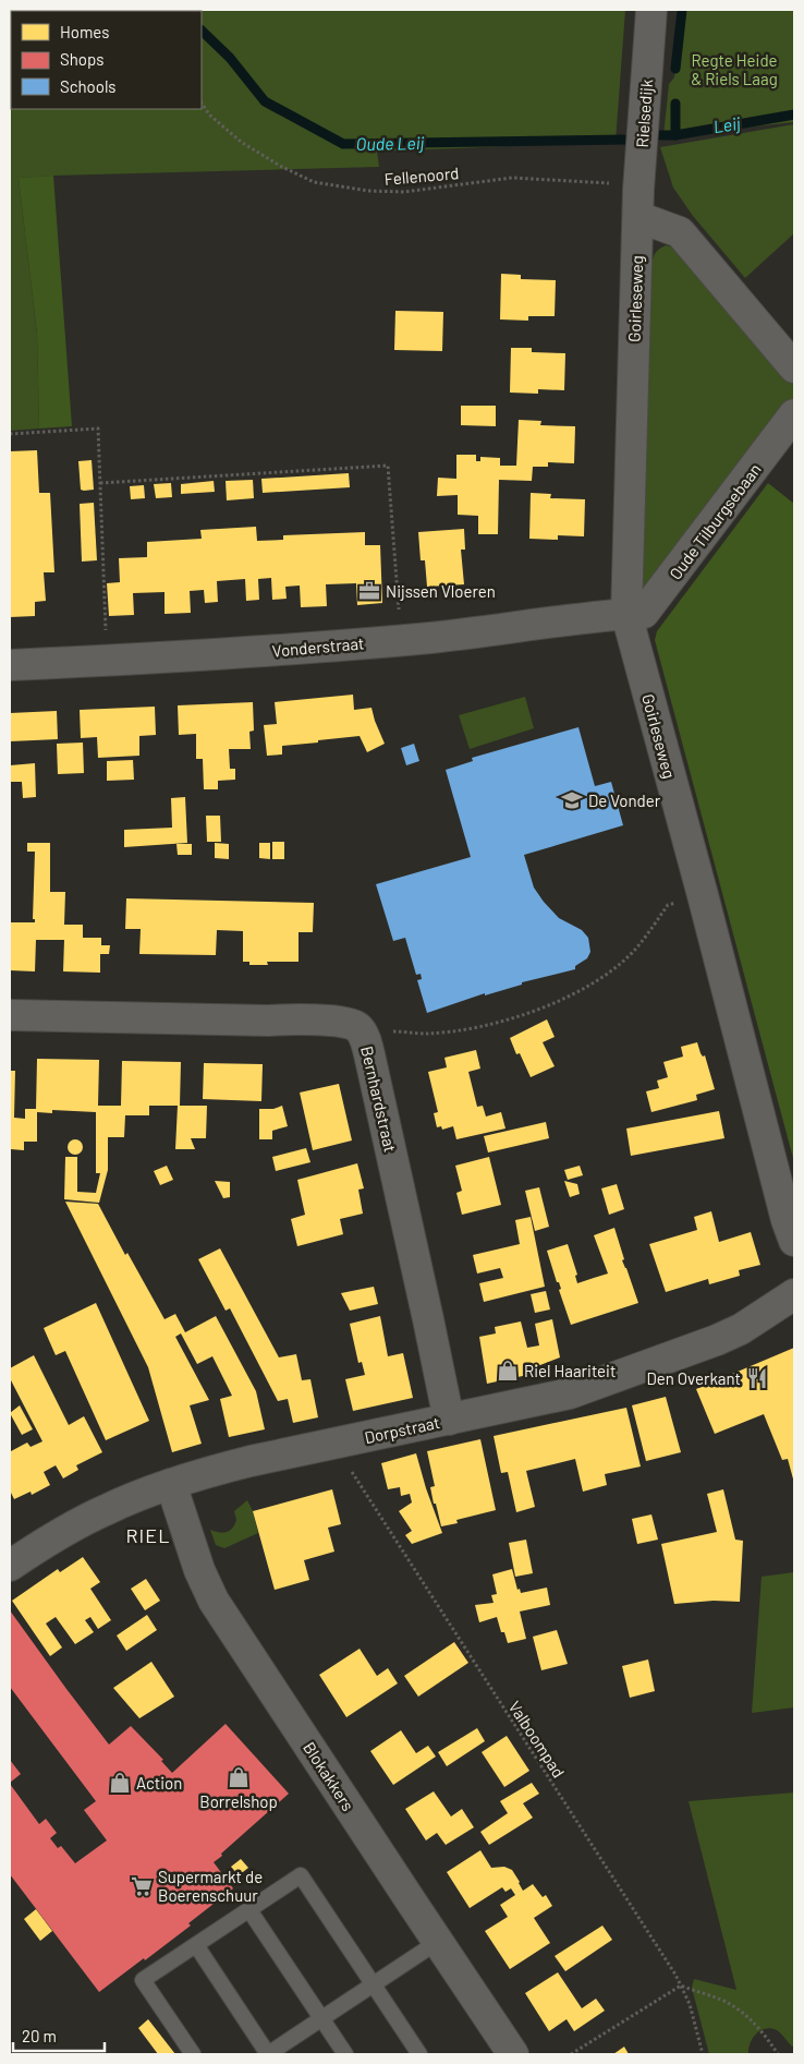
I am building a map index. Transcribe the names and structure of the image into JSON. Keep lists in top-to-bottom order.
{
  "streets": {
    "street": [
      "Rielsedijk",
      "Goirleseweg",
      "Oude Tilburgsebaan",
      "Vonderstraat",
      "Bernhardstraat",
      "Dorpstraat",
      "Blokakkers"
    ],
    "path": ["Fellenoord", "Valboompad"]
  },
  "crossings": [
    ["Rielsedijk", "Fellenoord"],
    ["Rielsedijk", "Goirleseweg"],
    ["Fellenoord", "Goirleseweg"],
    ["Goirleseweg", "Oude Tilburgsebaan"],
    ["Goirleseweg", "Vonderstraat"],
    ["Oude Tilburgsebaan", "Vonderstraat"],
    ["Bernhardstraat", "Dorpstraat"],
    ["Dorpstraat", "Valboompad"],
    ["Dorpstraat", "Blokakkers"]
  ],
  "districts": ["RIEL"],
  "water": ["Leij", "Oude Leij"],
  "parks": ["Regte Heide & Riels Laag"],
  "places": {
    "office": ["Nijssen Vloeren"],
    "school or university": ["De Vonder"],
    "shop": ["Riel Haariteit", "Borrelshop", "Action"],
    "restaurant": ["Den Overkant"],
    "supermarket": ["Supermarkt de Boerenschuur"]
  },
  "legend": ["Homes", "Shops", "Schools"],
  "scale_bar": "20 m"
}
